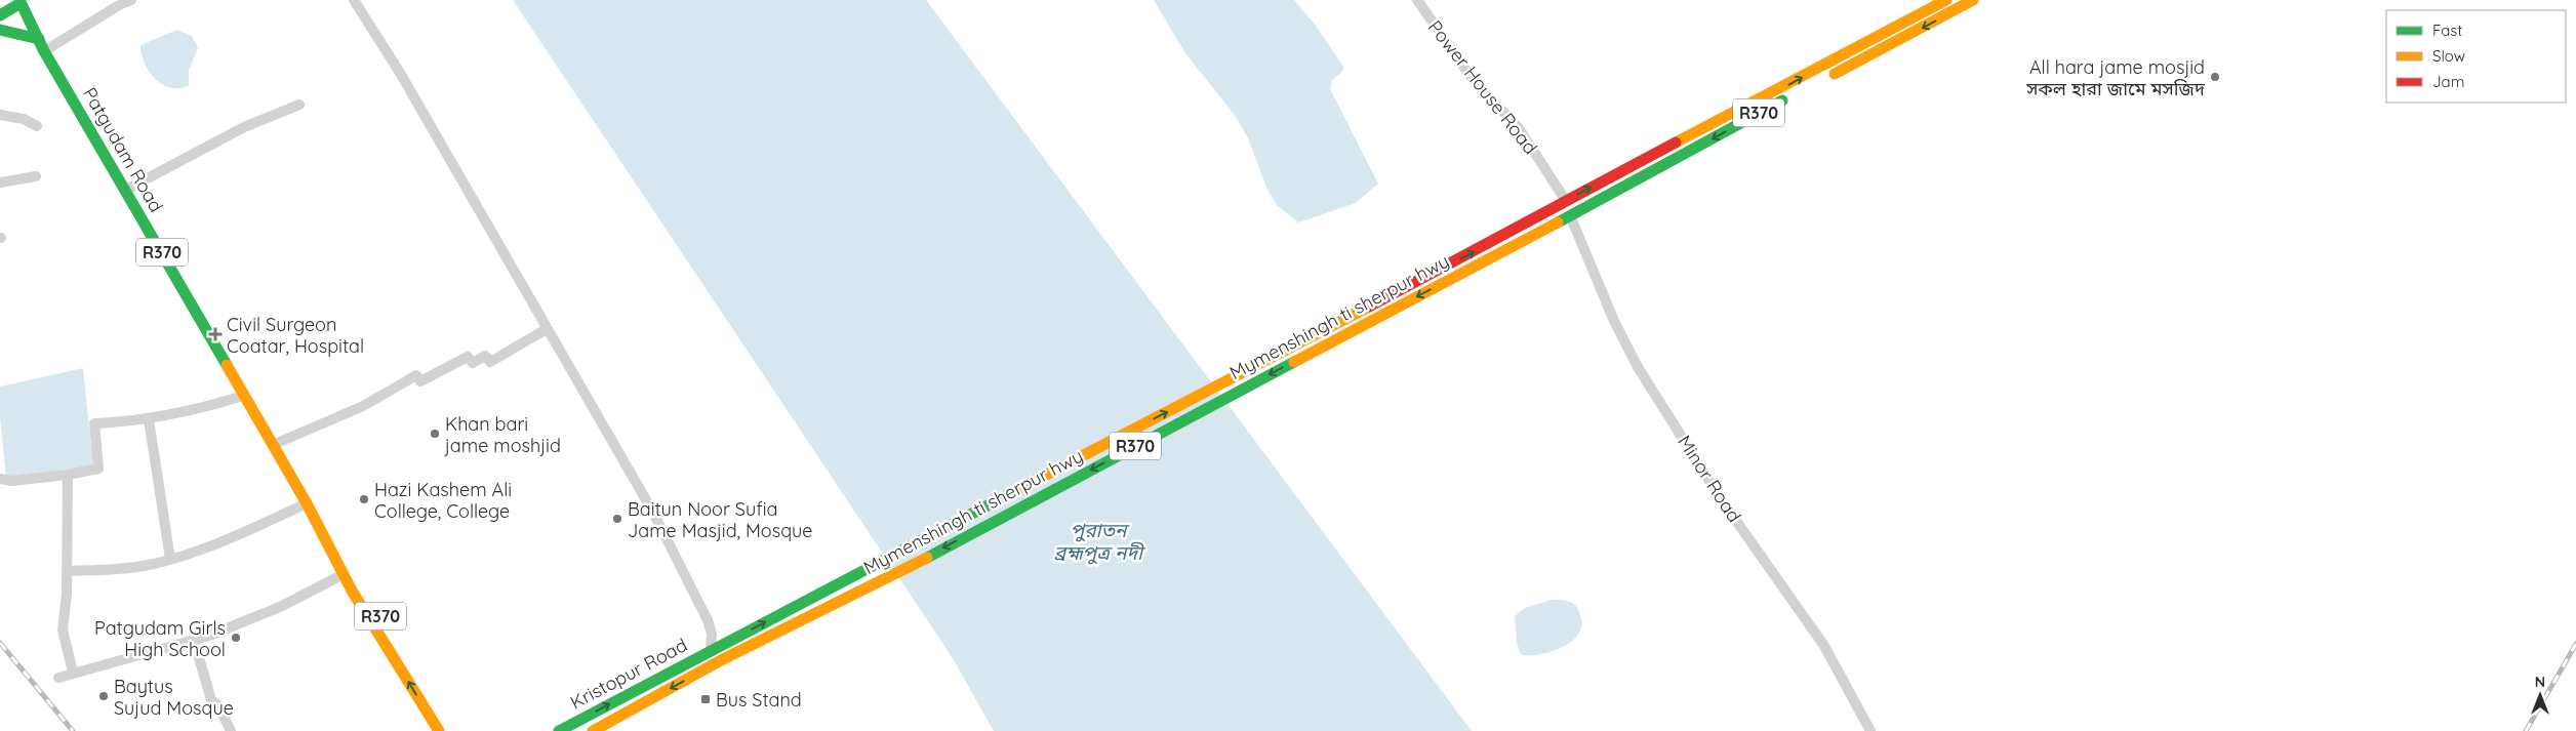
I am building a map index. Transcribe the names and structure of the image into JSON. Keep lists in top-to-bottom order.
{
  "streets": {
    "main road": [
      "R370",
      "Patgudam Road",
      "Mymenshingh ti sherpur hwy",
      "Kristopur Road"
    ],
    "street": ["Power House Road", "Minor Road"]
  },
  "crossings": [
    ["Power House Road", "Mymenshingh ti sherpur hwy"],
    ["Mymenshingh ti sherpur hwy", "Minor Road"],
    ["Mymenshingh ti sherpur hwy", "Kristopur Road"]
  ],
  "water": ["পুরাতন ব্রহ্মপুত্র নদী"],
  "places": {
    "other": [
      "All hara jame mosjid সকল হারা জামে মসজিদ",
      "Khan bari jame moshjid",
      "Hazi Kashem Ali College, College",
      "Baitun Noor Sufia Jame Masjid, Mosque",
      "Patgudam Girls High School",
      "Baytus Sujud Mosque"
    ],
    "health": ["Civil Surgeon Coatar, Hospital"],
    "transit": ["Bus Stand"]
  },
  "legend": ["Fast", "Slow", "Jam"],
  "north": "top"
}
